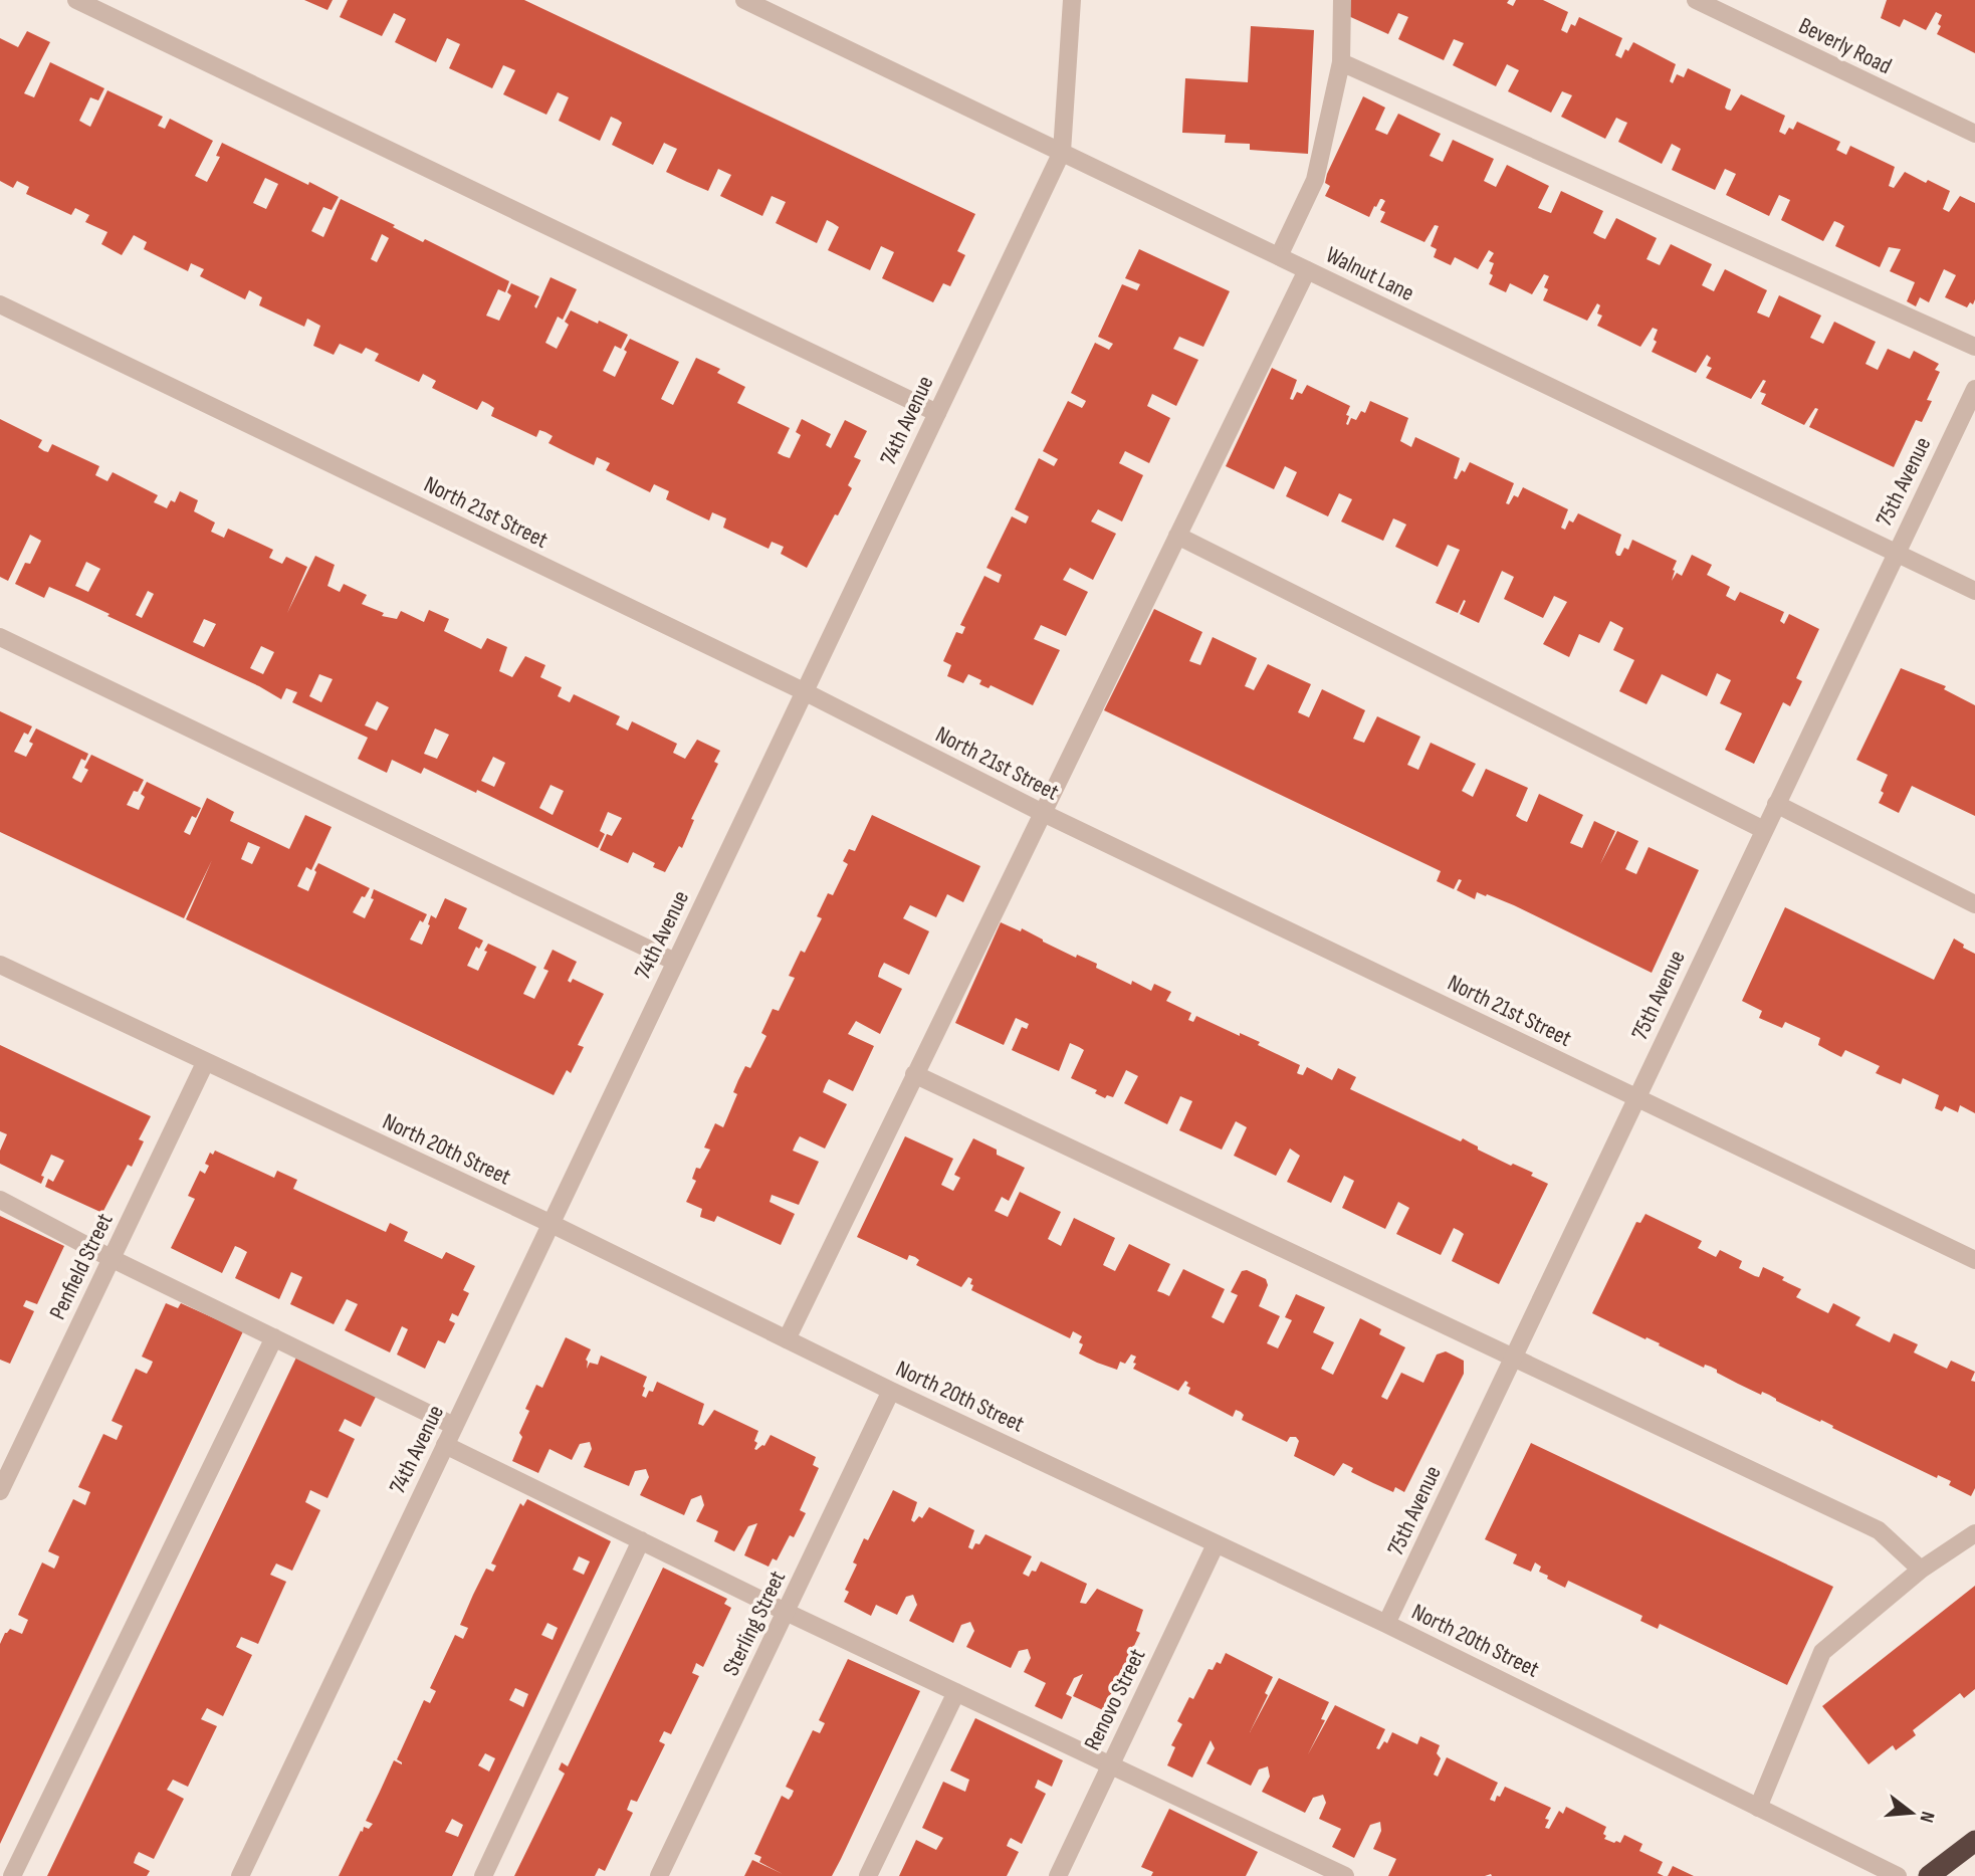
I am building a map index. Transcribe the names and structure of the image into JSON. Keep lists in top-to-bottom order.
{
  "streets": {
    "street": [
      "Beverly Road",
      "Walnut Lane",
      "74th Avenue",
      "75th Avenue",
      "North 21st Street",
      "North 20th Street",
      "Penfield Street",
      "Sterling Street",
      "Renovo Street"
    ]
  },
  "crossings": [
    ["Walnut Lane", "74th Avenue"],
    ["Walnut Lane", "75th Avenue"],
    ["74th Avenue", "North 21st Street"],
    ["74th Avenue", "North 20th Street"],
    ["75th Avenue", "North 21st Street"],
    ["75th Avenue", "North 20th Street"],
    ["North 20th Street", "Penfield Street"],
    ["North 20th Street", "Sterling Street"],
    ["North 20th Street", "Renovo Street"]
  ],
  "north": "right"
}
